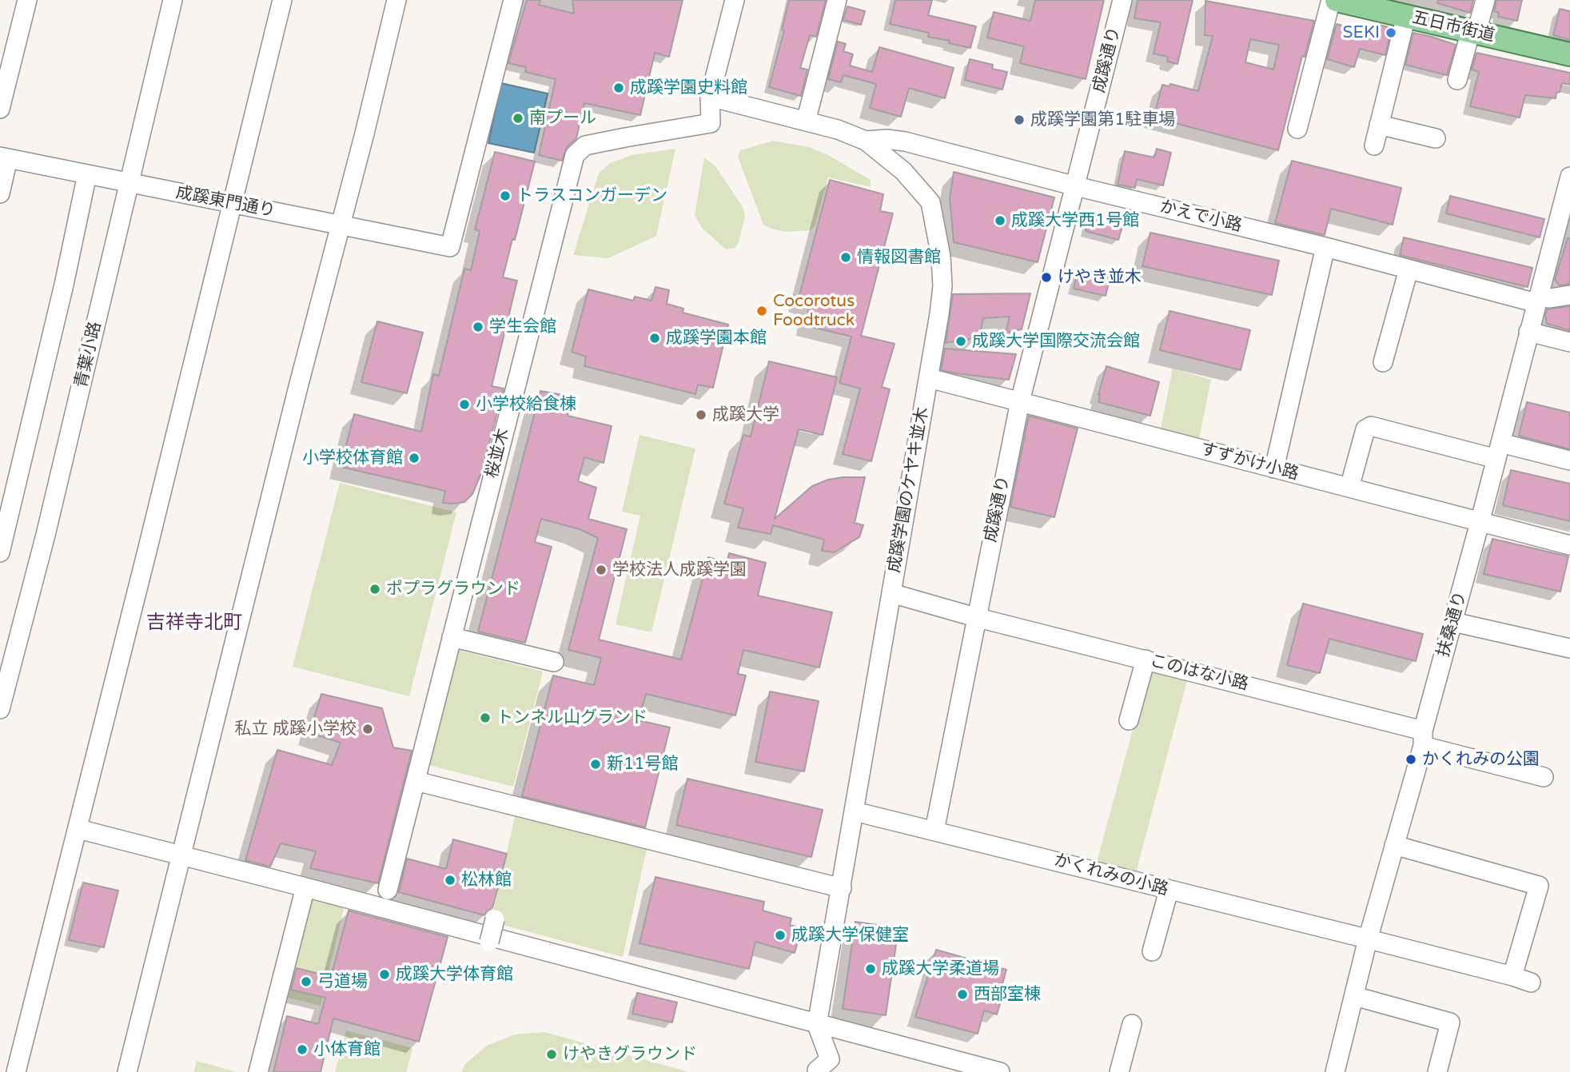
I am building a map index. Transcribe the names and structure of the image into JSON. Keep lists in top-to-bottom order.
{
  "streets": {
    "main road": ["五日市街道"],
    "street": [
      "成蹊通り",
      "成蹊東門通り",
      "かえで小路",
      "青葉小路",
      "桜並木",
      "すずかけ小路",
      "成蹊学園のケヤキ並木",
      "扶桑通り",
      "このはな小路",
      "かくれみの小路"
    ]
  },
  "crossings": [
    ["成蹊通り", "かえで小路"],
    ["成蹊通り", "すずかけ小路"],
    ["成蹊通り", "このはな小路"],
    ["成蹊通り", "かくれみの小路"],
    ["成蹊東門通り", "青葉小路"],
    ["かえで小路", "成蹊学園のケヤキ並木"],
    ["かえで小路", "扶桑通り"],
    ["桜並木", "成蹊学園のケヤキ並木"],
    ["すずかけ小路", "成蹊学園のケヤキ並木"],
    ["すずかけ小路", "扶桑通り"],
    ["成蹊学園のケヤキ並木", "このはな小路"],
    ["成蹊学園のケヤキ並木", "かくれみの小路"],
    ["扶桑通り", "このはな小路"],
    ["扶桑通り", "かくれみの小路"]
  ],
  "districts": ["吉祥寺北町"],
  "places": [
    "SEKI",
    "成蹊学園史料館",
    "南プール",
    "成蹊学園第1駐車場",
    "トラスコンガーデン",
    "成蹊大学西1号館",
    "情報図書館",
    "けやき並木",
    "Cocorotus Foodtruck",
    "学生会館",
    "成蹊学園本館",
    "成蹊大学国際交流会館",
    "小学校給食棟",
    "成蹊大学",
    "小学校体育館",
    "学校法人成蹊学園",
    "ポプラグラウンド",
    "トンネル山グランド",
    "私立 成蹊小学校",
    "かくれみの公園",
    "新11号館",
    "松林館",
    "成蹊大学保健室",
    "成蹊大学柔道場",
    "成蹊大学体育館",
    "弓道場",
    "西部室棟",
    "小体育館",
    "けやきグラウンド"
  ]
}
